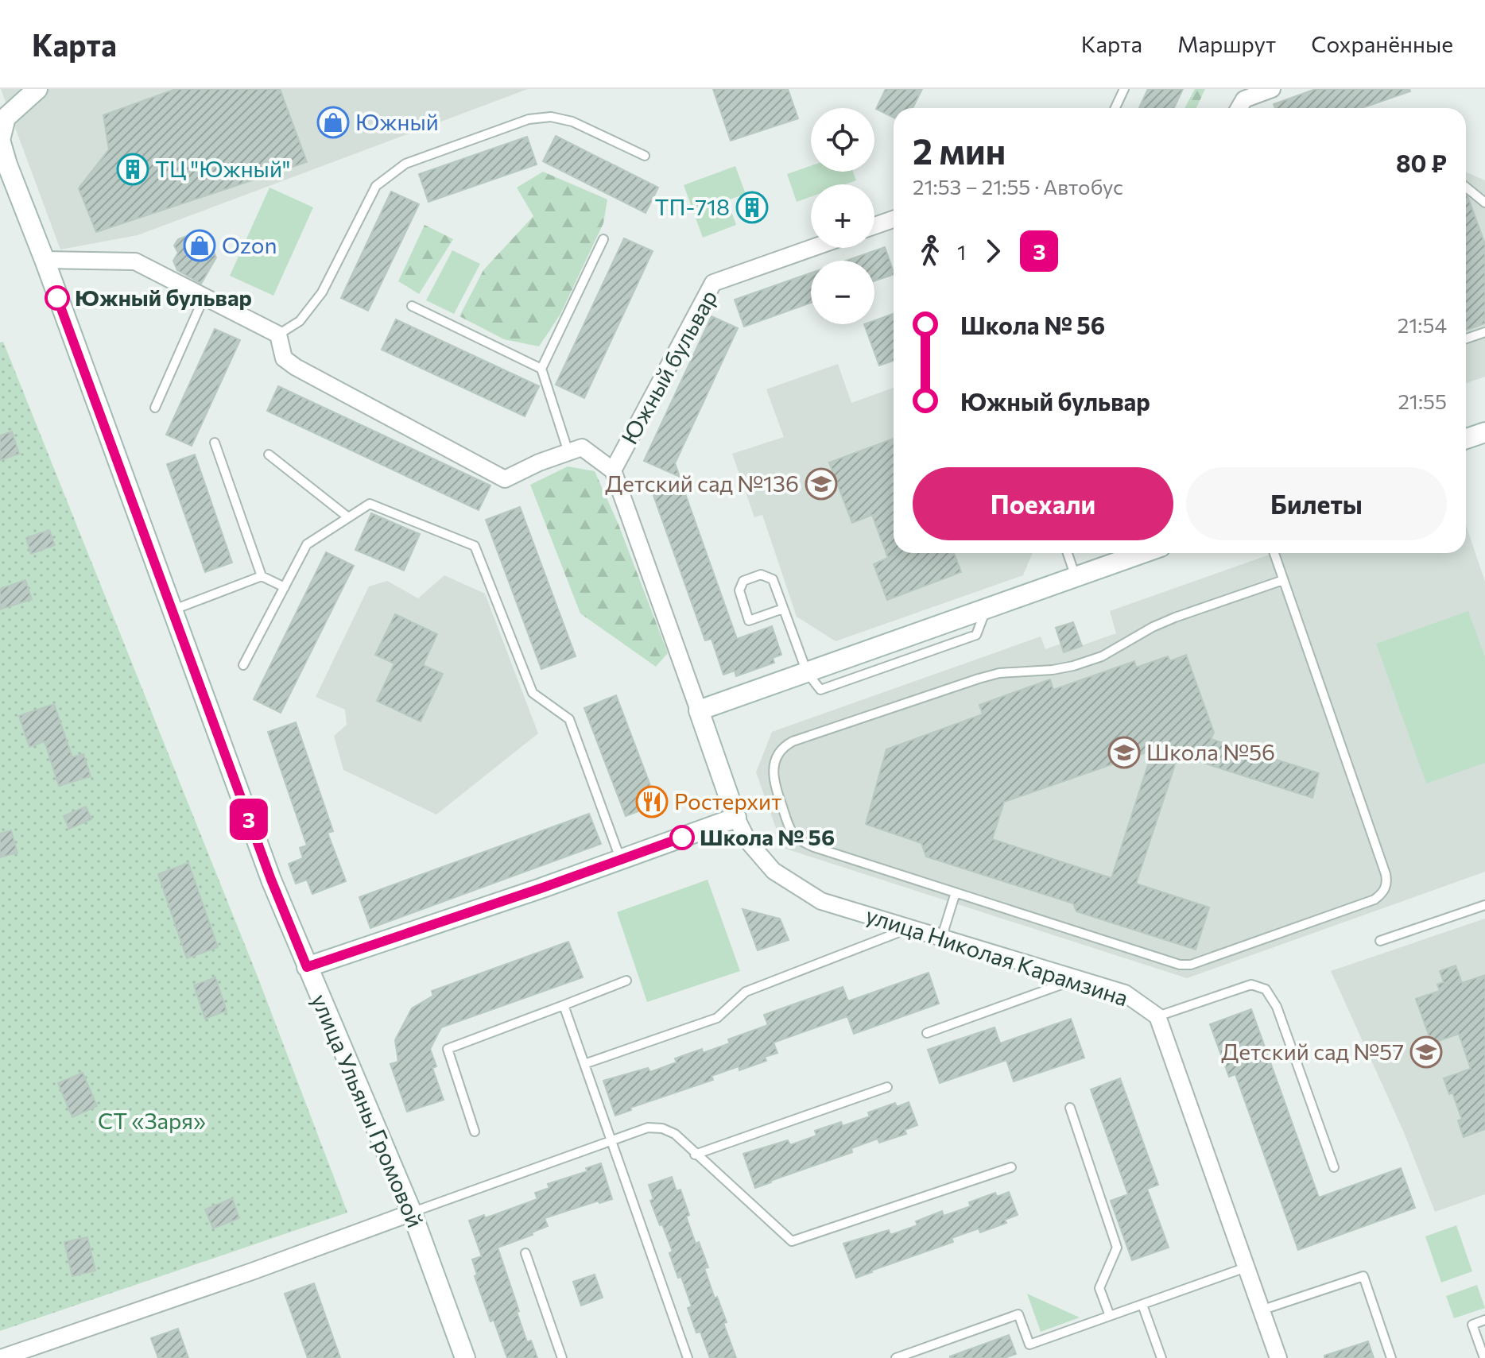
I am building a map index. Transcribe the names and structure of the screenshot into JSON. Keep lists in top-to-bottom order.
{
  "streets": {
    "main road": ["улица Николая Карамзина", "улица Ульяны Громовой"],
    "street": ["Южный бульвар"]
  },
  "crossings": [
    ["Южный бульвар", "улица Николая Карамзина"]
  ],
  "parks": ["СТ «Заря»"],
  "places": {
    "shop": ["Южный", "Ozon"],
    "building": ["ТЦ \"Южный\"", "ТП-718"],
    "other": ["Южный бульвар", "Школа № 56"],
    "school or university": ["Детский сад №136", "Школа №56", "Детский сад №57"],
    "restaurant": ["Ростерхит"]
  },
  "lines": ["bus line 3"],
  "page": {
    "header": "Карта",
    "nav": ["Карта", "Маршрут", "Сохранённые"],
    "on_map": "3",
    "map_buttons": ["+", "−"],
    "heading": ["2 мин", "21:53 – 21:55 · Автобус", "80 ₽"],
    "legs": ["1", "3"],
    "list": [
      {
        "name": "Школа № 56",
        "value": "21:54"
      },
      {
        "name": "Южный бульвар",
        "value": "21:55"
      }
    ],
    "buttons": ["Поехали", "Билеты"]
  }
}
